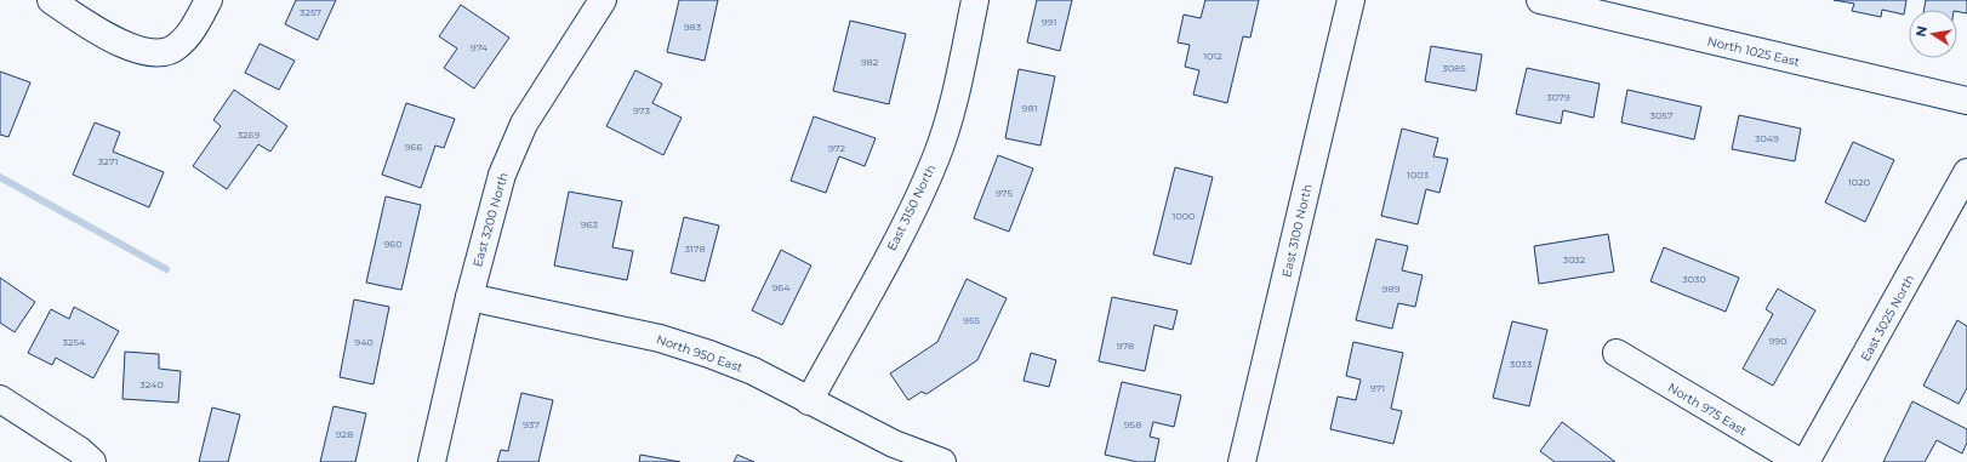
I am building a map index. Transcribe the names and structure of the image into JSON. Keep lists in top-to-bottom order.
{
  "streets": {
    "street": [
      "North 1025 East",
      "East 3150 North",
      "East 3200 North",
      "East 3100 North",
      "East 3025 North",
      "North 950 East",
      "North 975 East"
    ]
  },
  "crossings": [
    ["East 3150 North", "North 950 East"],
    ["East 3200 North", "North 950 East"]
  ],
  "house_numbers": [
    "3257",
    "991",
    "983",
    "974",
    "1012",
    "982",
    "3085",
    "3079",
    "981",
    "973",
    "3057",
    "3269",
    "3049",
    "966",
    "972",
    "3271",
    "1003",
    "1020",
    "975",
    "1000",
    "963",
    "960",
    "3178",
    "3032",
    "3030",
    "964",
    "989",
    "955",
    "990",
    "3254",
    "940",
    "978",
    "3033",
    "3240",
    "971",
    "937",
    "958",
    "928"
  ],
  "north": "left"
}
